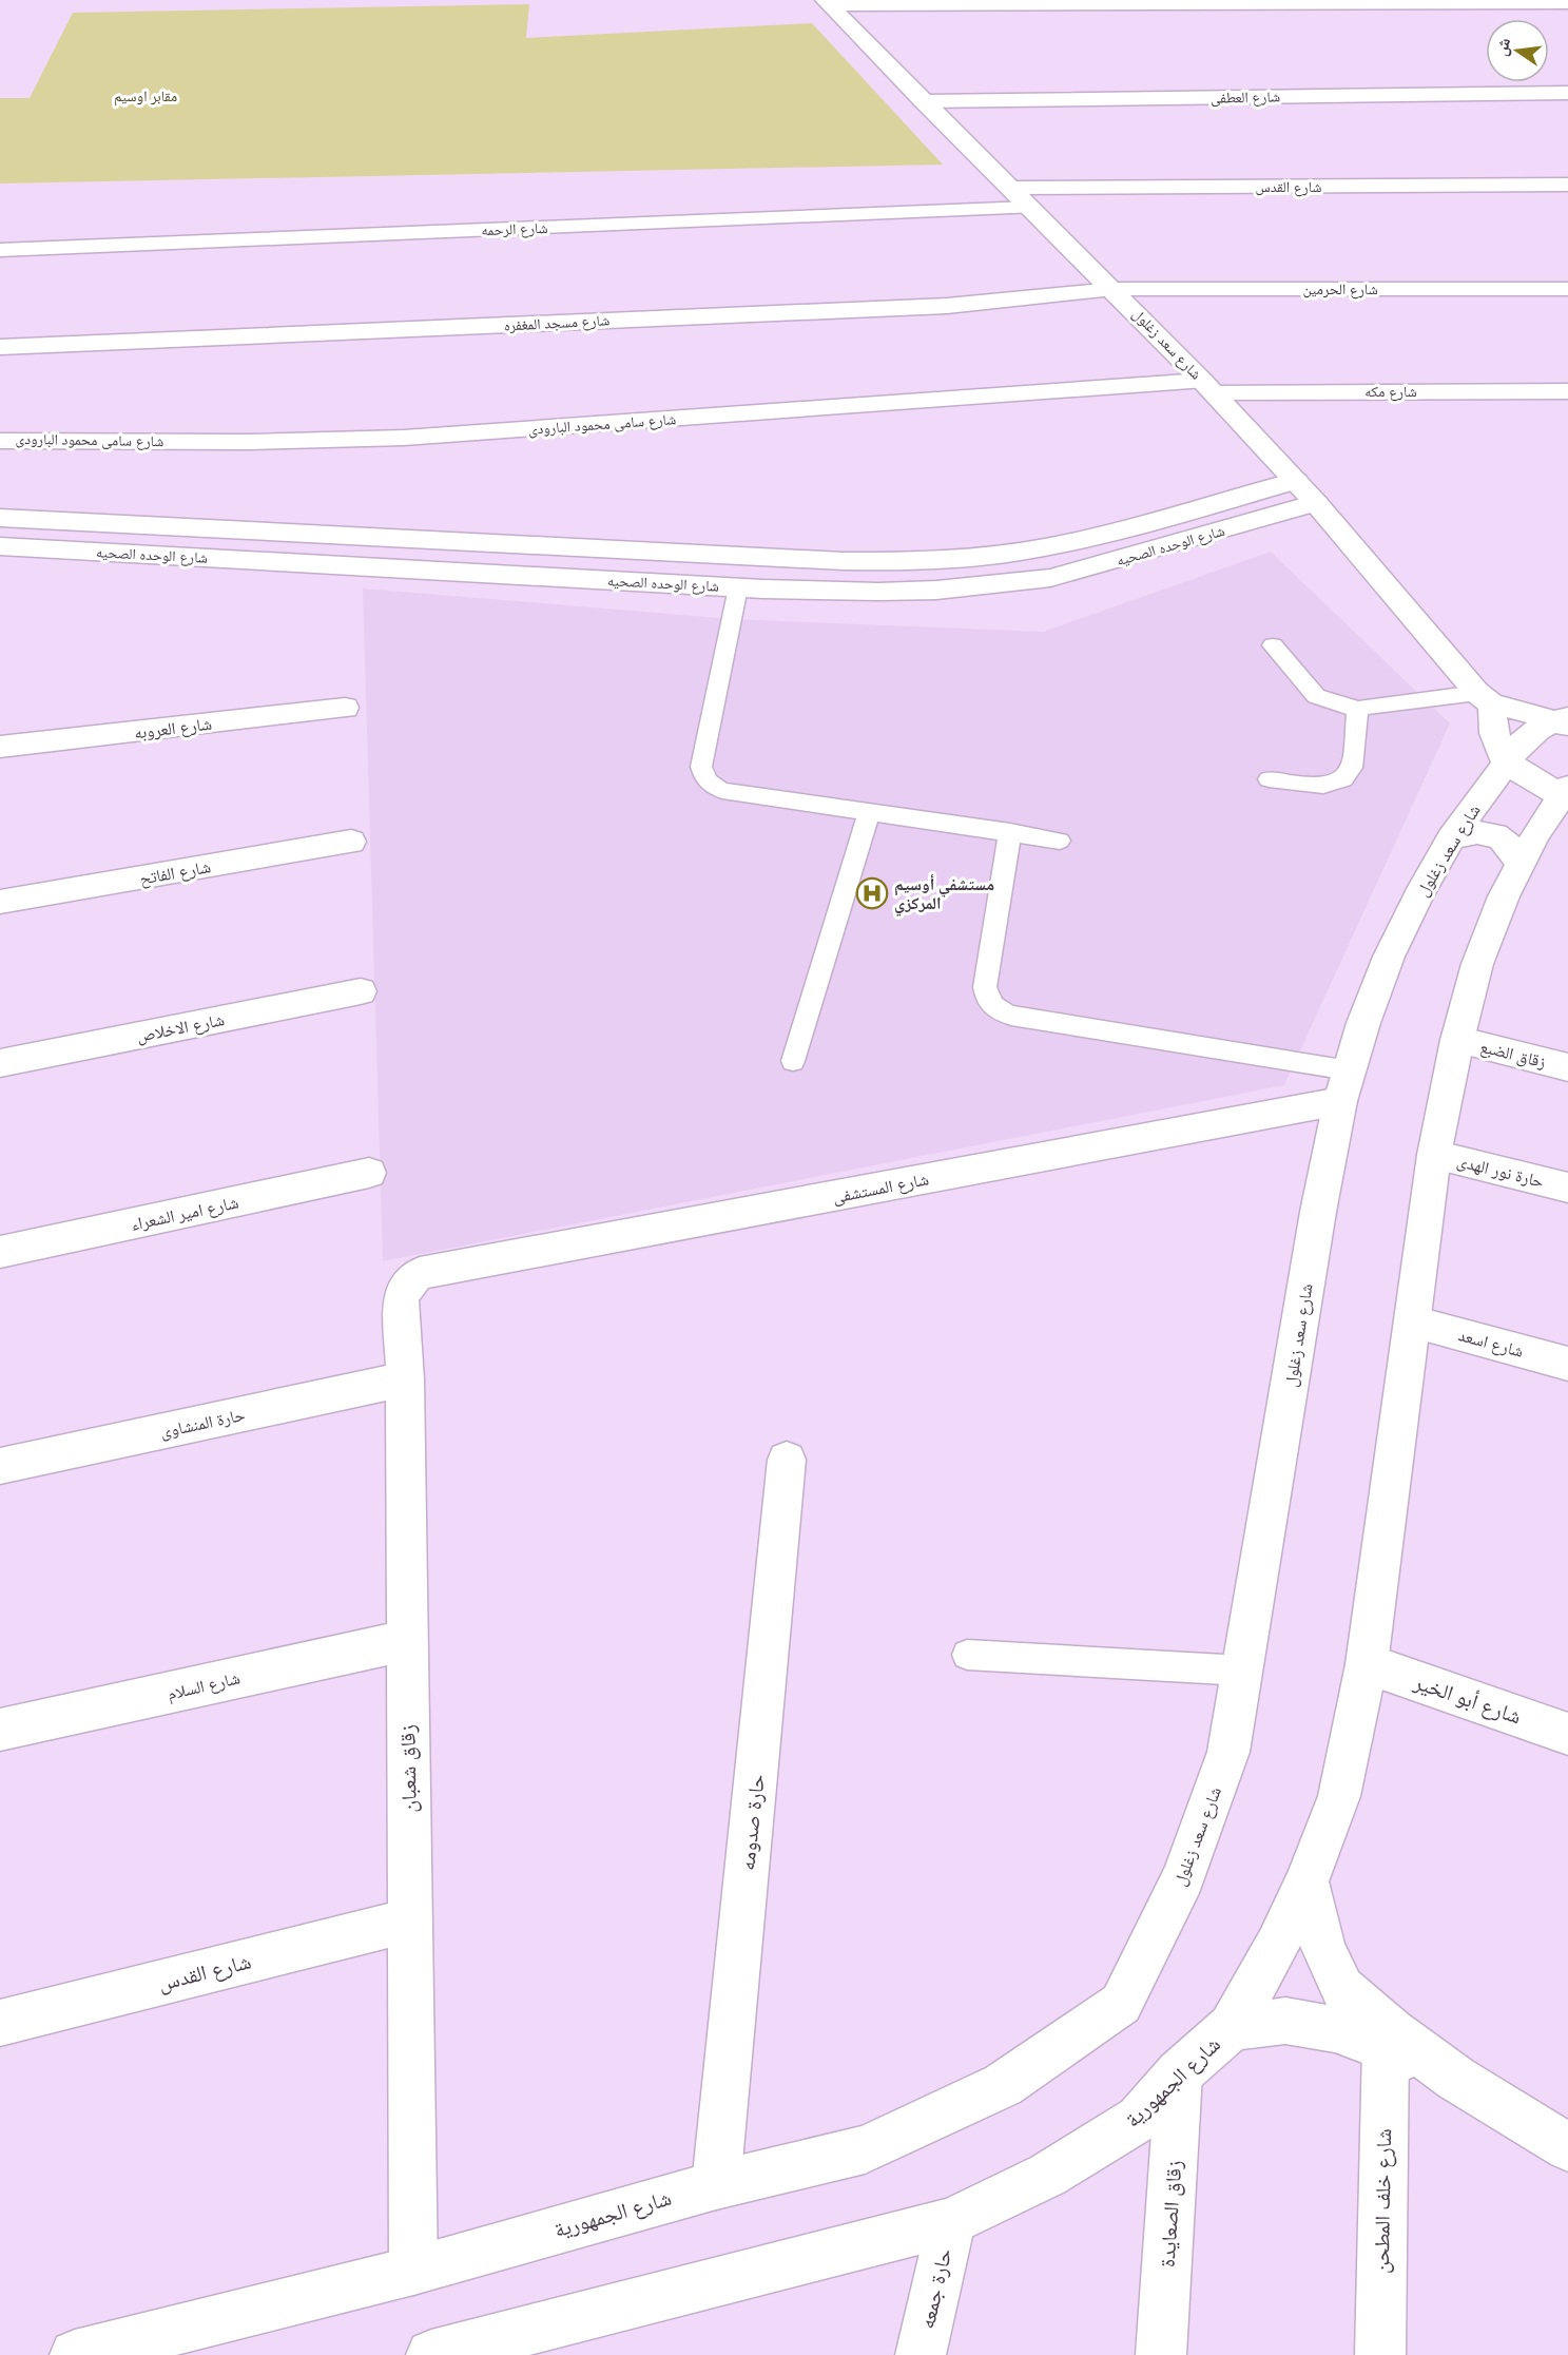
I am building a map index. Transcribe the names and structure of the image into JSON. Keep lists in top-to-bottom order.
{
  "streets": {
    "street": [
      "شارع العطفى",
      "شارع القدس",
      "شارع الرحمه",
      "شارع الحرمين",
      "شارع مسجد المغفره",
      "شارع سعد زغلول",
      "شارع مكه",
      "شارع سامى محمود البارودى",
      "شارع الوحده الصحيه",
      "شارع العروبه",
      "شارع الفاتح",
      "شارع الاخلاص",
      "زقاق الضبع",
      "حارة نور الهدى",
      "شارع المستشفى",
      "شارع امير الشعراء",
      "شارع اسعد",
      "حارة المنشاوى",
      "شارع السلام",
      "شارع أبو الخير",
      "زقاق شعبان",
      "حارة صدومه",
      "شارع الجمهورية",
      "شارع خلف المطحن",
      "زقاق الصعايدة",
      "حارة جمعه"
    ]
  },
  "crossings": [
    ["شارع العطفى", "شارع سعد زغلول"],
    ["شارع القدس", "شارع سعد زغلول"],
    ["شارع القدس", "زقاق شعبان"],
    ["شارع الرحمه", "شارع سعد زغلول"],
    ["شارع الحرمين", "شارع مسجد المغفره"],
    ["شارع الحرمين", "شارع سعد زغلول"],
    ["شارع مسجد المغفره", "شارع سعد زغلول"],
    ["شارع سعد زغلول", "شارع مكه"],
    ["شارع سعد زغلول", "شارع سامى محمود البارودى"],
    ["شارع سعد زغلول", "شارع الوحده الصحيه"],
    ["شارع سعد زغلول", "شارع المستشفى"],
    ["شارع سعد زغلول", "شارع الجمهورية"],
    ["شارع مكه", "شارع سامى محمود البارودى"],
    ["شارع المستشفى", "زقاق شعبان"],
    ["حارة المنشاوى", "زقاق شعبان"],
    ["شارع السلام", "زقاق شعبان"],
    ["زقاق شعبان", "شارع الجمهورية"],
    ["حارة صدومه", "شارع الجمهورية"],
    ["شارع الجمهورية", "زقاق الصعايدة"],
    ["شارع الجمهورية", "حارة جمعه"]
  ],
  "parks": ["مقابر اوسيم"],
  "places": {
    "hospital": ["مستشفي أوسيم المركزي"]
  },
  "north": "left"
}
